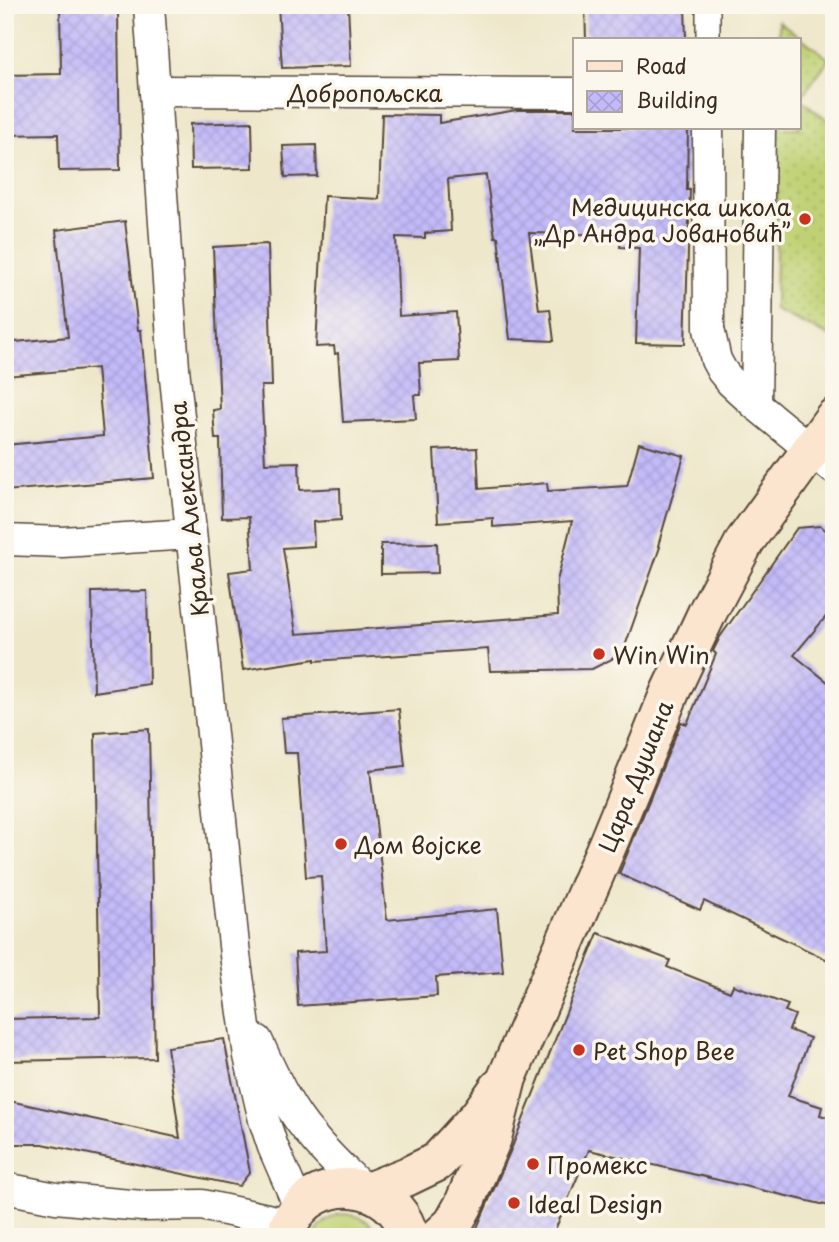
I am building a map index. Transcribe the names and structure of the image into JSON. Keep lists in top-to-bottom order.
{
  "streets": {
    "main road": ["Цара Душана"],
    "street": ["Добропољска", "Краља Александра"]
  },
  "crossings": [
    ["Добропољска", "Краља Александра"],
    ["Краља Александра", "Цара Душана"]
  ],
  "places": [
    "Медицинска школа „Др Андра Јовановић”",
    "Win Win",
    "Дом војске",
    "Pet Shop Bee",
    "Промекс",
    "Ideal Design"
  ],
  "legend": ["Road", "Building"]
}
